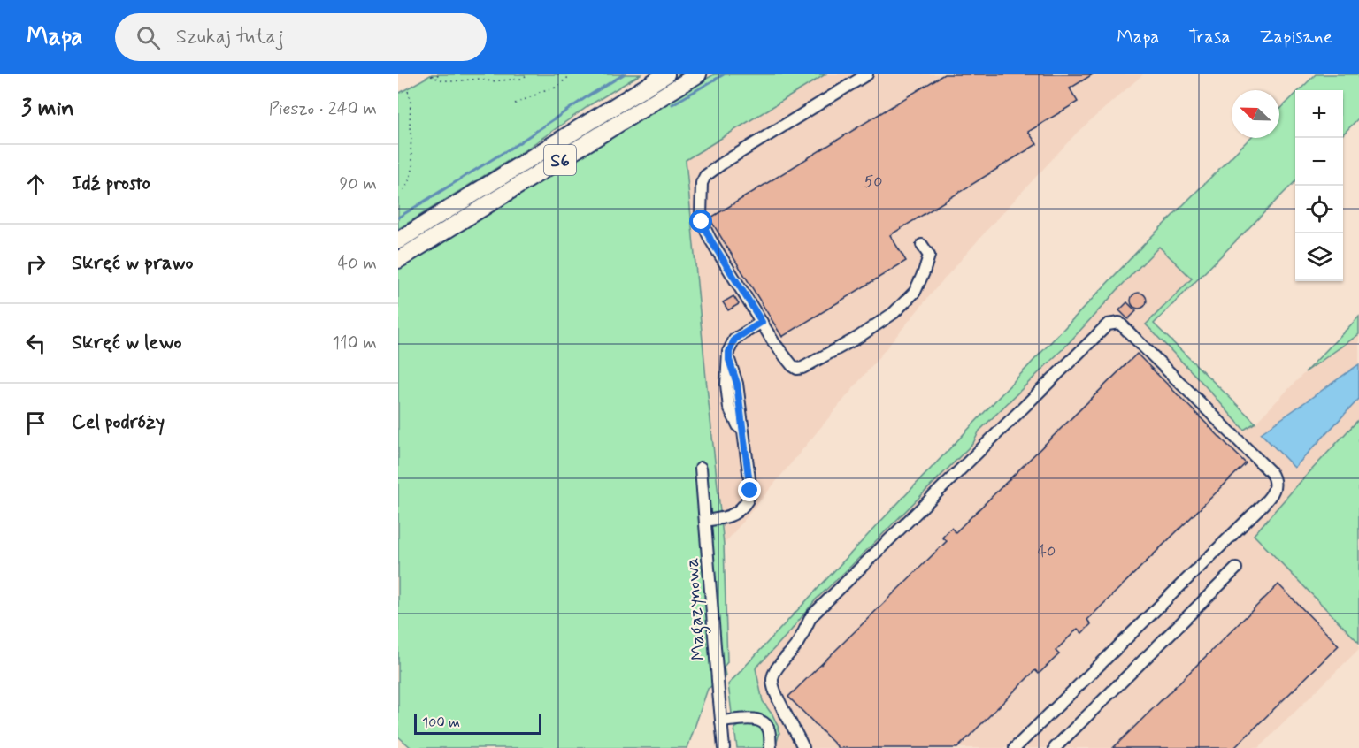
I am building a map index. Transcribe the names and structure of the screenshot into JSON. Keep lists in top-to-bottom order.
{
  "streets": {
    "highway": ["S6"],
    "street": ["Magazynowa"]
  },
  "house_numbers": ["50", "40"],
  "scale_bar": "100 m",
  "north": "top left",
  "page": {
    "header": "Mapa",
    "search": "Szukaj tutaj",
    "nav": ["Mapa", "Trasa", "Zapisane"],
    "heading": ["3 min", "Pieszo · 240 m"],
    "map_buttons": ["+", "−"],
    "list": [
      ["Idź prosto", "90 m"],
      ["Skręć w prawo", "40 m"],
      ["Skręć w lewo", "110 m"],
      "Cel podróży"
    ],
    "scale": "100 m"
  }
}
